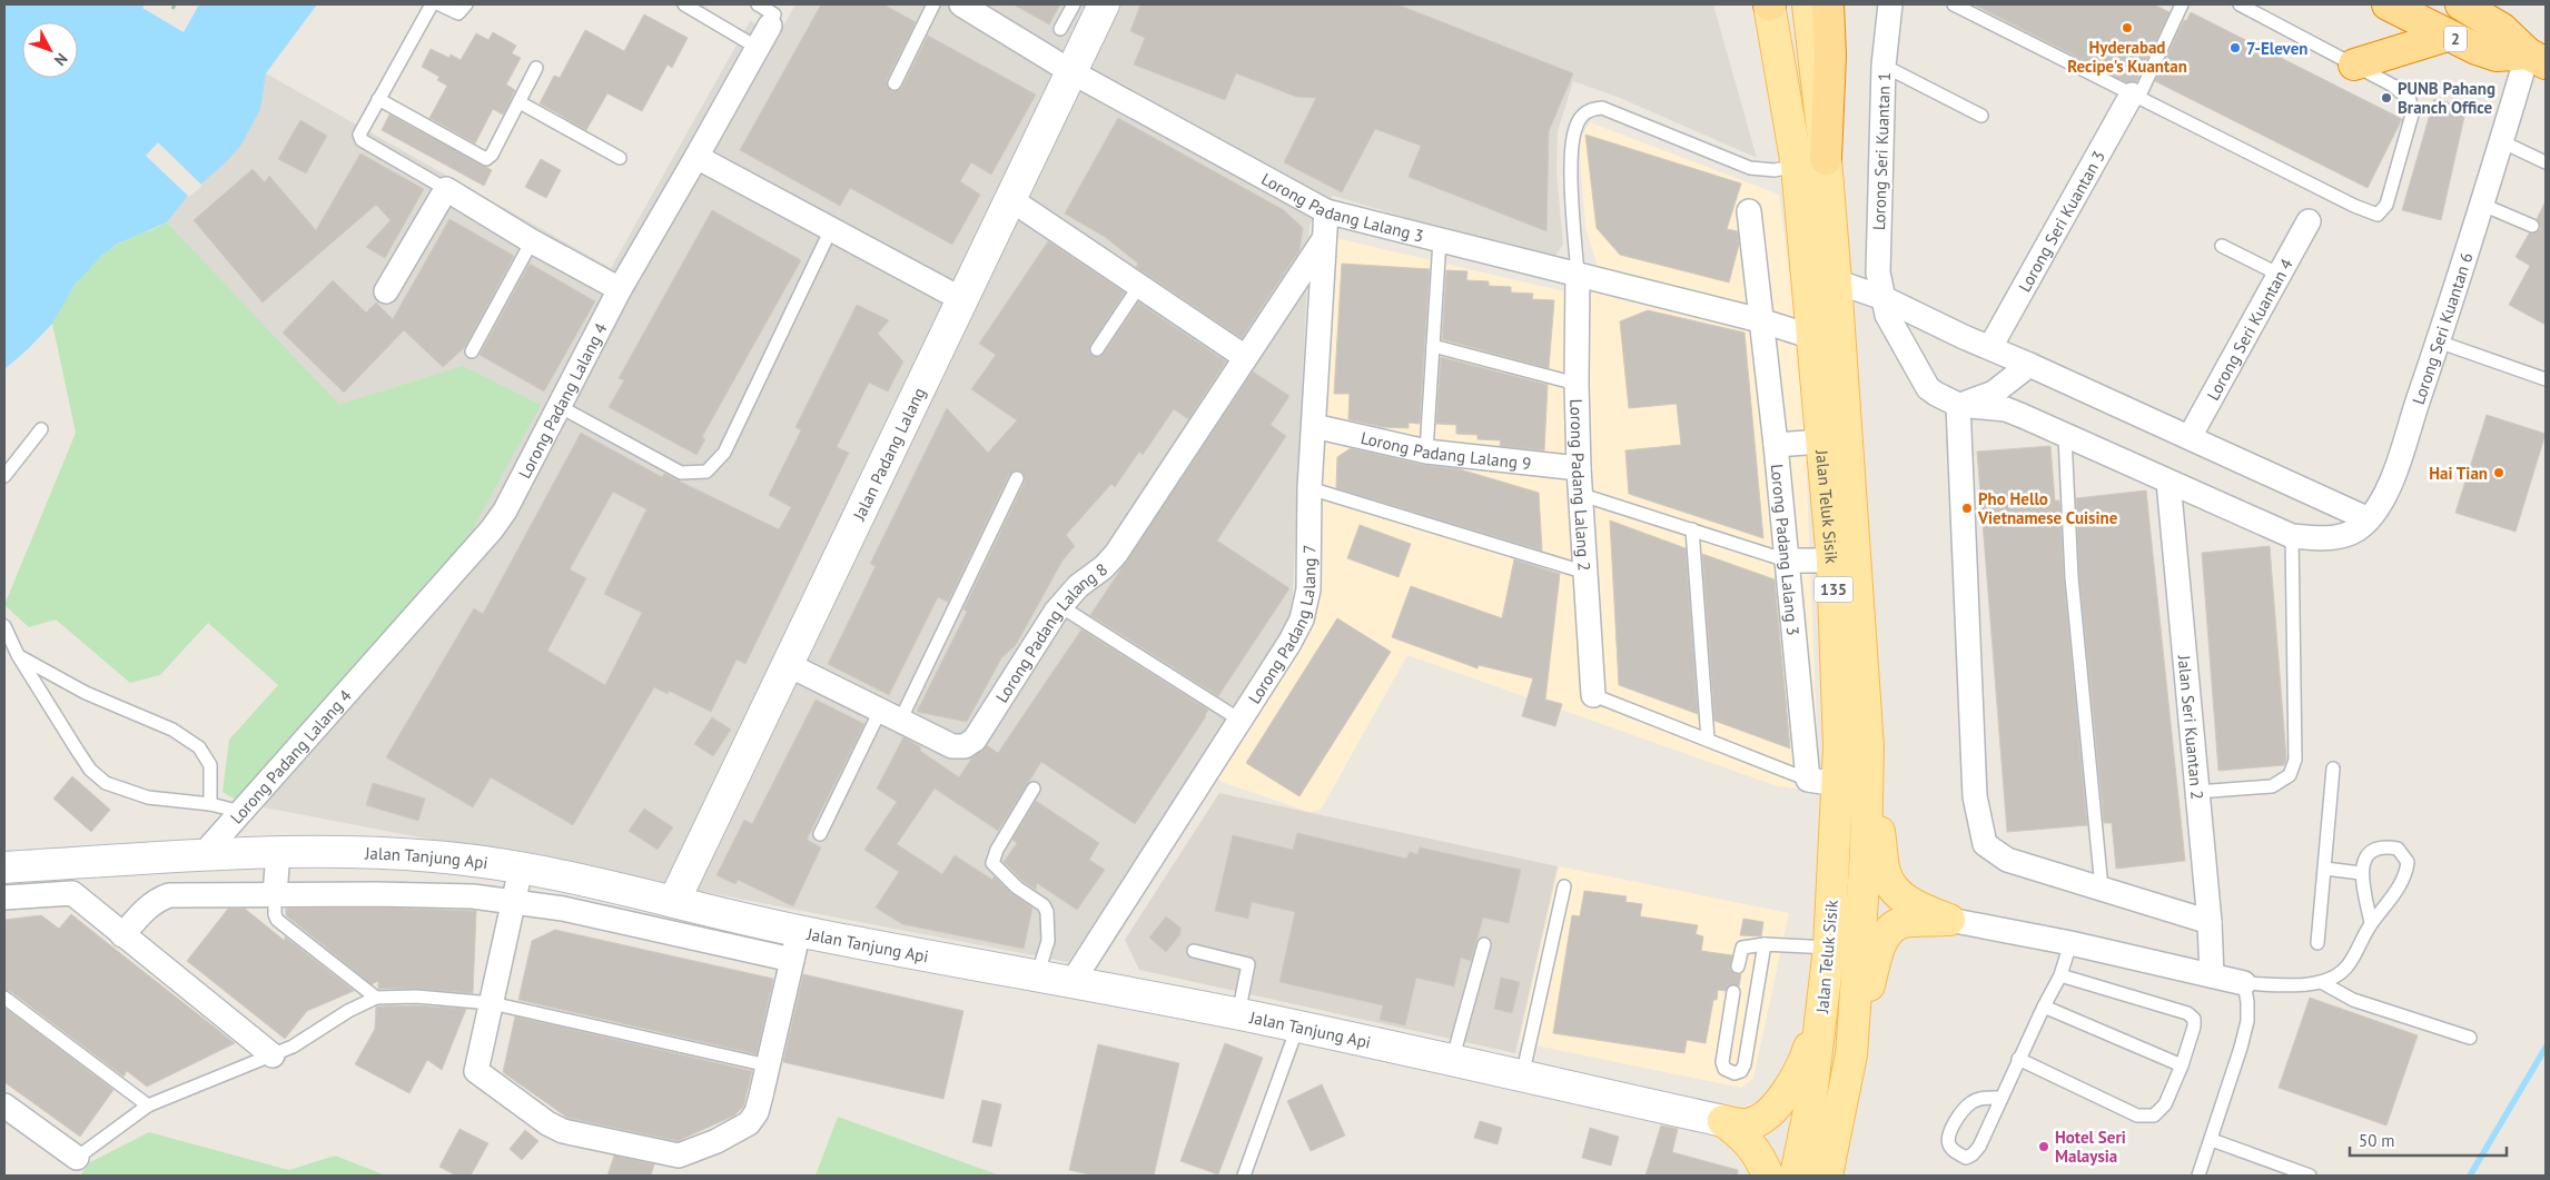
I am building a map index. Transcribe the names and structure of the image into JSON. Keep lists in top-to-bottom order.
{
  "streets": {
    "highway": ["2"],
    "main road": ["Jalan Teluk Sisik", "135"],
    "street": [
      "Lorong Seri Kuantan 1",
      "Lorong Padang Lalang 3",
      "Lorong Seri Kuantan 3",
      "Lorong Seri Kuantan 6",
      "Lorong Seri Kuantan 4",
      "Lorong Padang Lalang 4",
      "Lorong Padang Lalang 9",
      "Jalan Padang Lalang",
      "Lorong Padang Lalang 2",
      "Lorong Padang Lalang 7",
      "Lorong Padang Lalang 8",
      "Jalan Seri Kuantan 2",
      "Jalan Tanjung Api"
    ]
  },
  "crossings": [
    ["2", "Lorong Seri Kuantan 6"],
    ["Lorong Padang Lalang 3", "Jalan Padang Lalang"],
    ["Lorong Padang Lalang 3", "Lorong Padang Lalang 2"],
    ["Lorong Padang Lalang 3", "Jalan Teluk Sisik"],
    ["Lorong Padang Lalang 3", "Lorong Padang Lalang 7"],
    ["Lorong Padang Lalang 4", "Jalan Tanjung Api"],
    ["Lorong Padang Lalang 9", "Lorong Padang Lalang 2"],
    ["Lorong Padang Lalang 9", "Lorong Padang Lalang 7"],
    ["Jalan Padang Lalang", "Lorong Padang Lalang 8"],
    ["Jalan Padang Lalang", "Jalan Tanjung Api"],
    ["Lorong Padang Lalang 7", "Lorong Padang Lalang 8"],
    ["Lorong Padang Lalang 7", "Jalan Tanjung Api"]
  ],
  "places": [
    "Hyderabad Recipe's Kuantan",
    "7-Eleven",
    "PUNB Pahang Branch Office",
    "Hai Tian",
    "Pho Hello Vietnamese Cuisine",
    "Hotel Seri Malaysia"
  ],
  "scale_bar": "50 m",
  "north": "bottom right"
}
